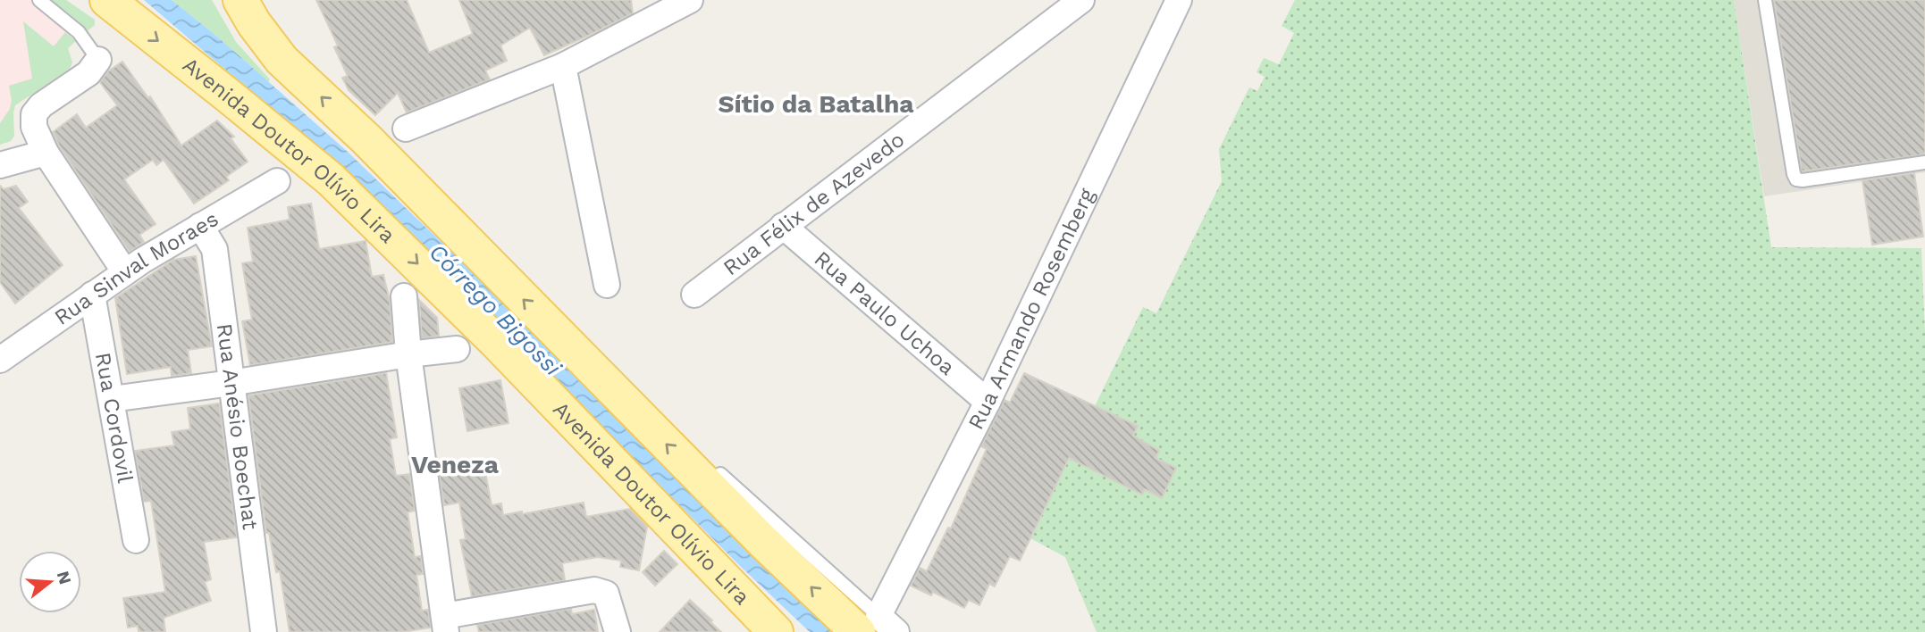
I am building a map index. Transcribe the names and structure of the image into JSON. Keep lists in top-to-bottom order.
{
  "streets": {
    "main road": ["Avenida Doutor Olívio Lira"],
    "street": [
      "Rua Félix de Azevedo",
      "Rua Sinval Moraes",
      "Rua Armando Rosemberg",
      "Rua Paulo Uchoa",
      "Rua Cordovil",
      "Rua Anésio Boechat"
    ]
  },
  "crossings": [
    ["Rua Félix de Azevedo", "Rua Paulo Uchoa"],
    ["Rua Sinval Moraes", "Rua Cordovil"],
    ["Rua Sinval Moraes", "Rua Anésio Boechat"],
    ["Rua Armando Rosemberg", "Rua Paulo Uchoa"]
  ],
  "districts": ["Sítio da Batalha", "Veneza"],
  "water": ["Córrego Bigossi"],
  "north": "right"
}
